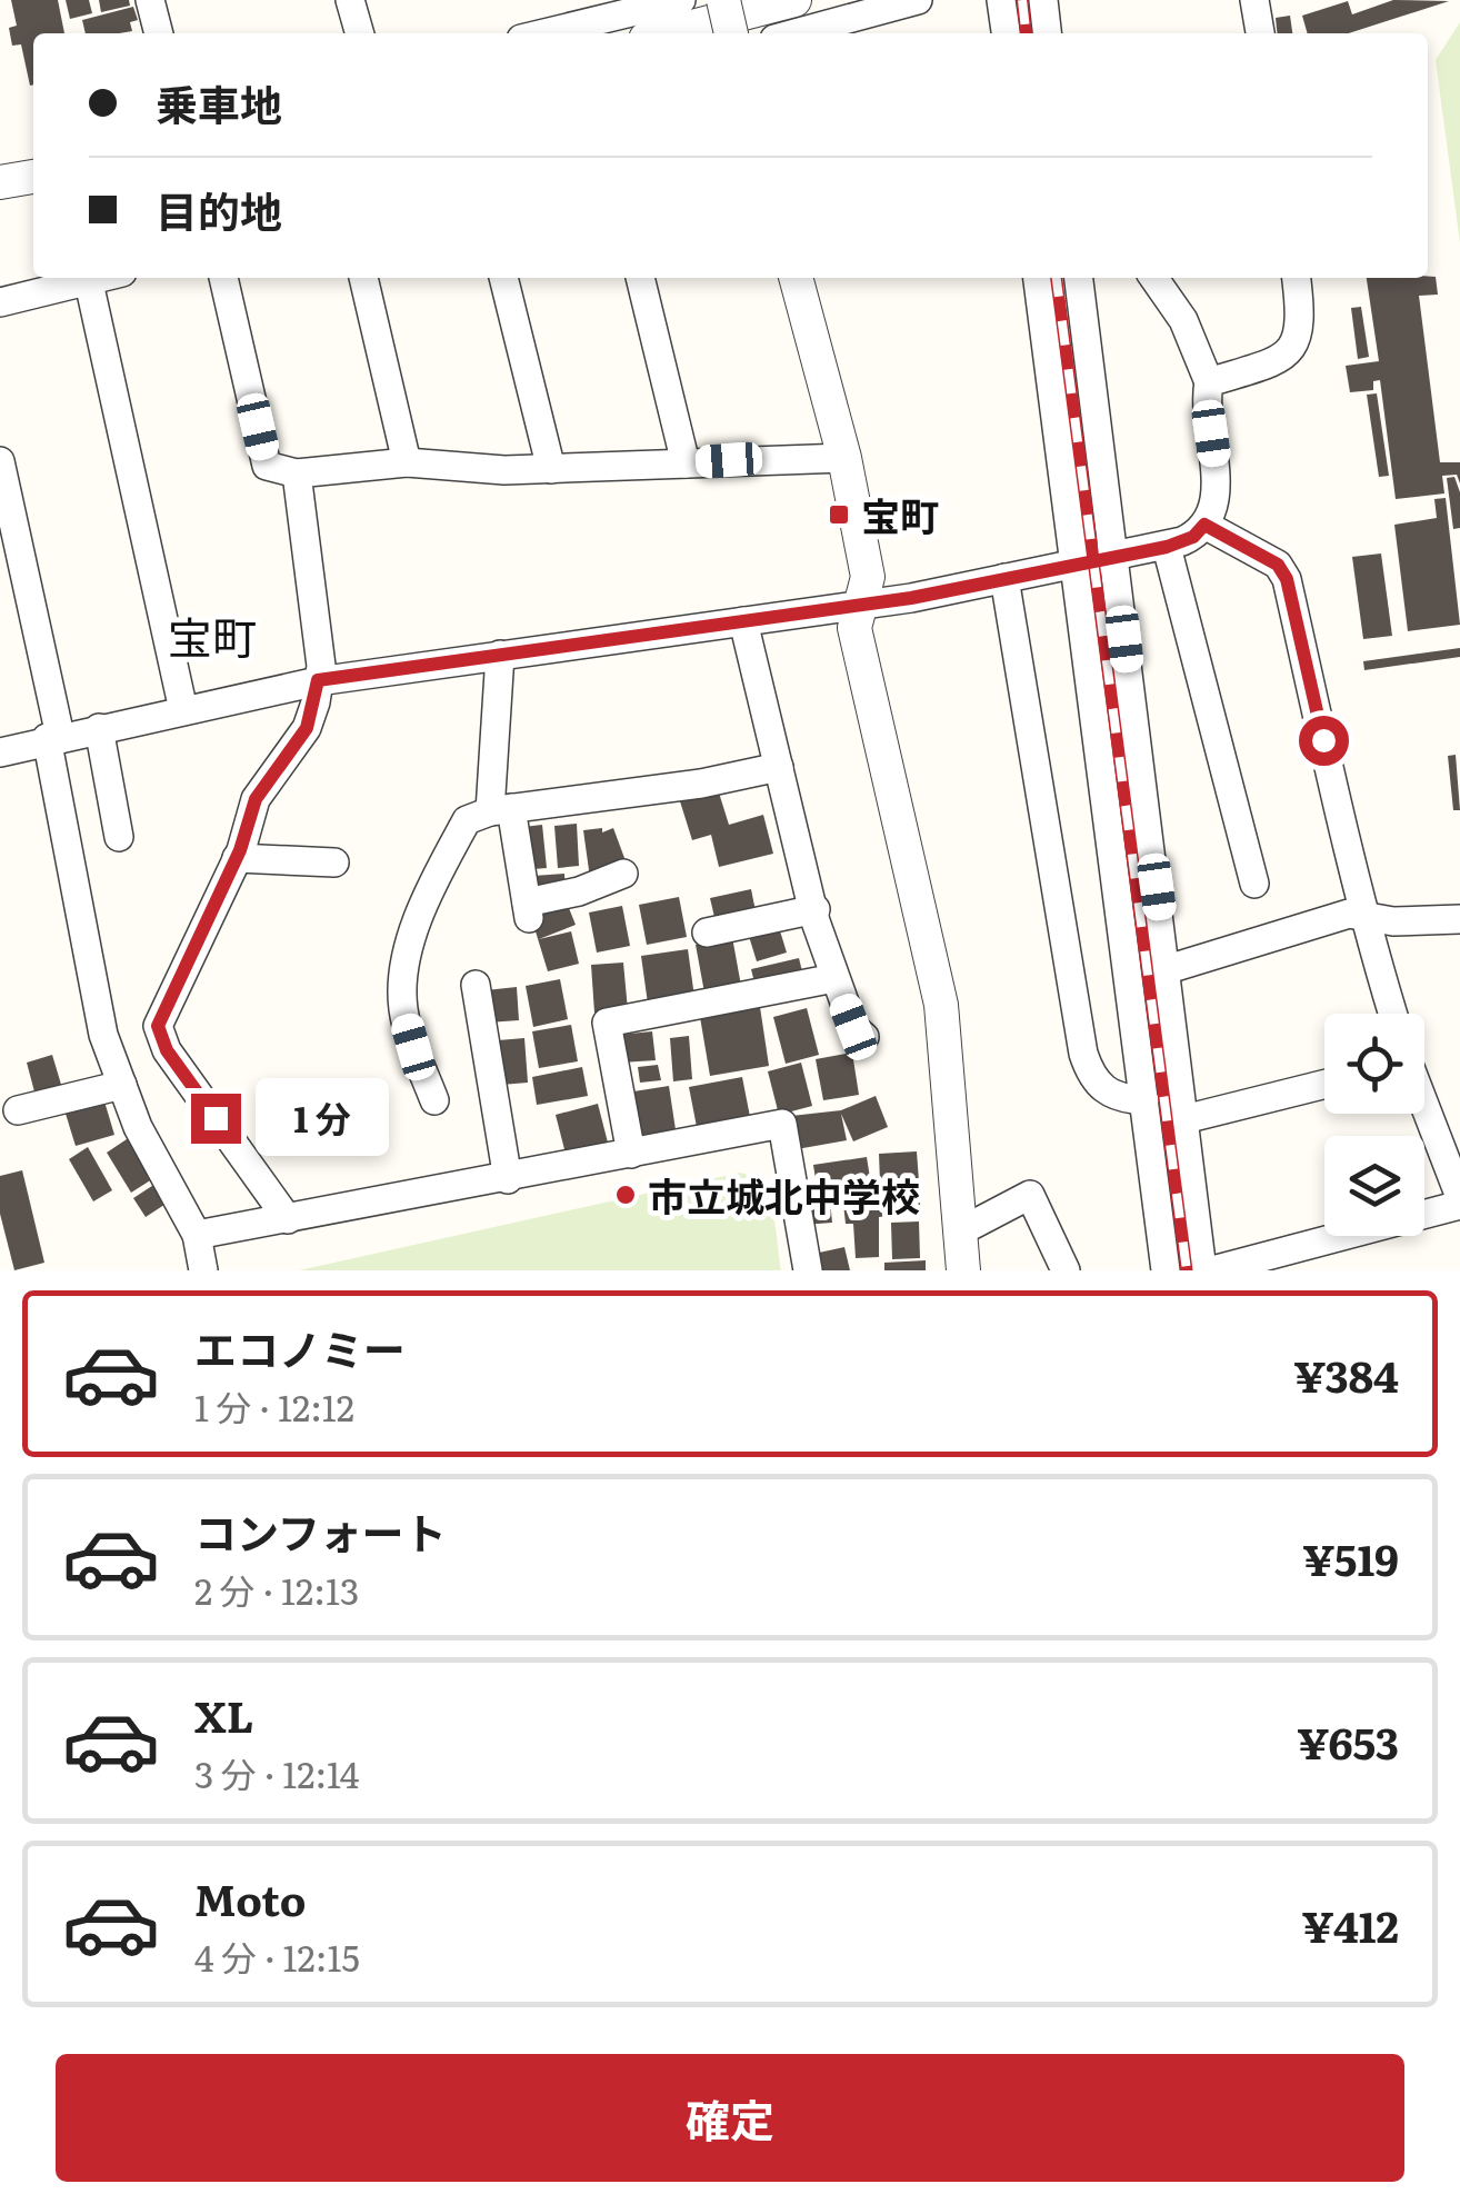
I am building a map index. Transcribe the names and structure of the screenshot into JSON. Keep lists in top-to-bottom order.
{
  "districts": ["宝町"],
  "places": {
    "transit": ["宝町"],
    "other": ["市立城北中学校"]
  },
  "page": {
    "banner": ["乗車地", "目的地"],
    "bubble": "1 分",
    "list": [
      {
        "name": "エコノミー",
        "note": "1 分 · 12:12",
        "value": "¥384"
      },
      {
        "name": "コンフォート",
        "note": "2 分 · 12:13",
        "value": "¥519"
      },
      {
        "name": "XL",
        "note": "3 分 · 12:14",
        "value": "¥653"
      },
      {
        "name": "Moto",
        "note": "4 分 · 12:15",
        "value": "¥412"
      }
    ],
    "buttons": "確定"
  }
}
